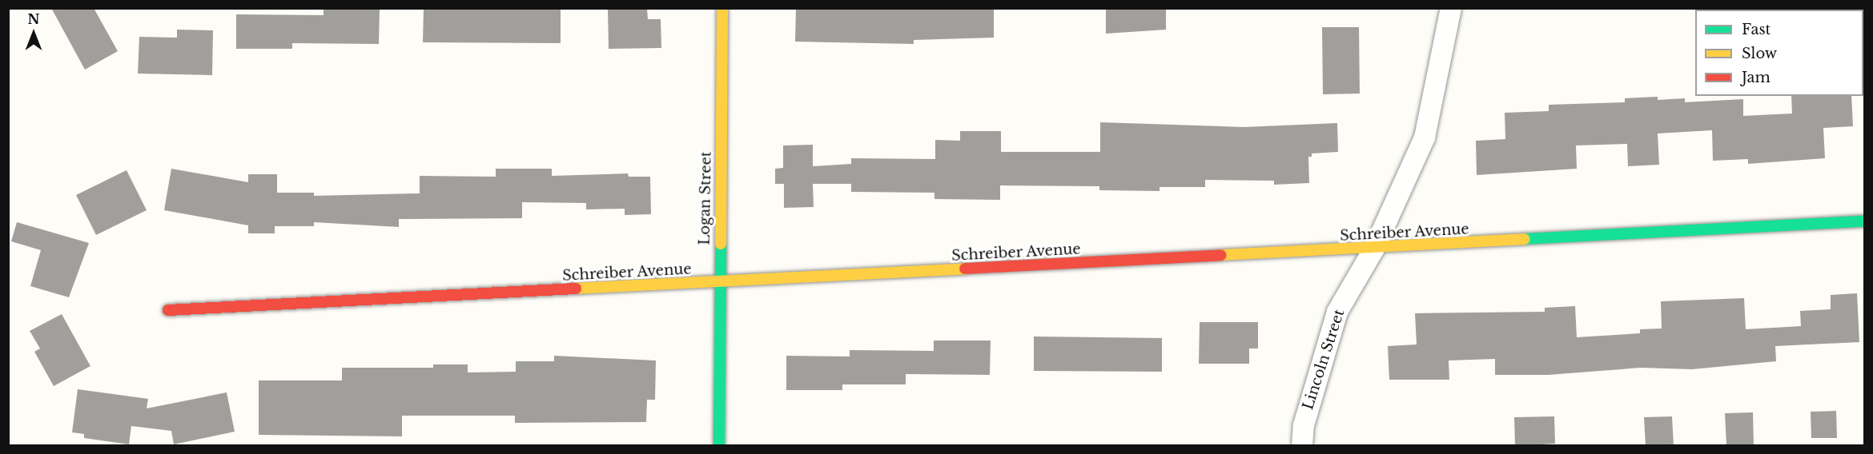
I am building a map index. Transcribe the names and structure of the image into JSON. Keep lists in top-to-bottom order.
{
  "streets": {
    "street": ["Logan Street", "Schreiber Avenue", "Lincoln Street"]
  },
  "crossings": [
    ["Logan Street", "Schreiber Avenue"],
    ["Schreiber Avenue", "Lincoln Street"]
  ],
  "legend": ["Fast", "Slow", "Jam"],
  "north": "top"
}
